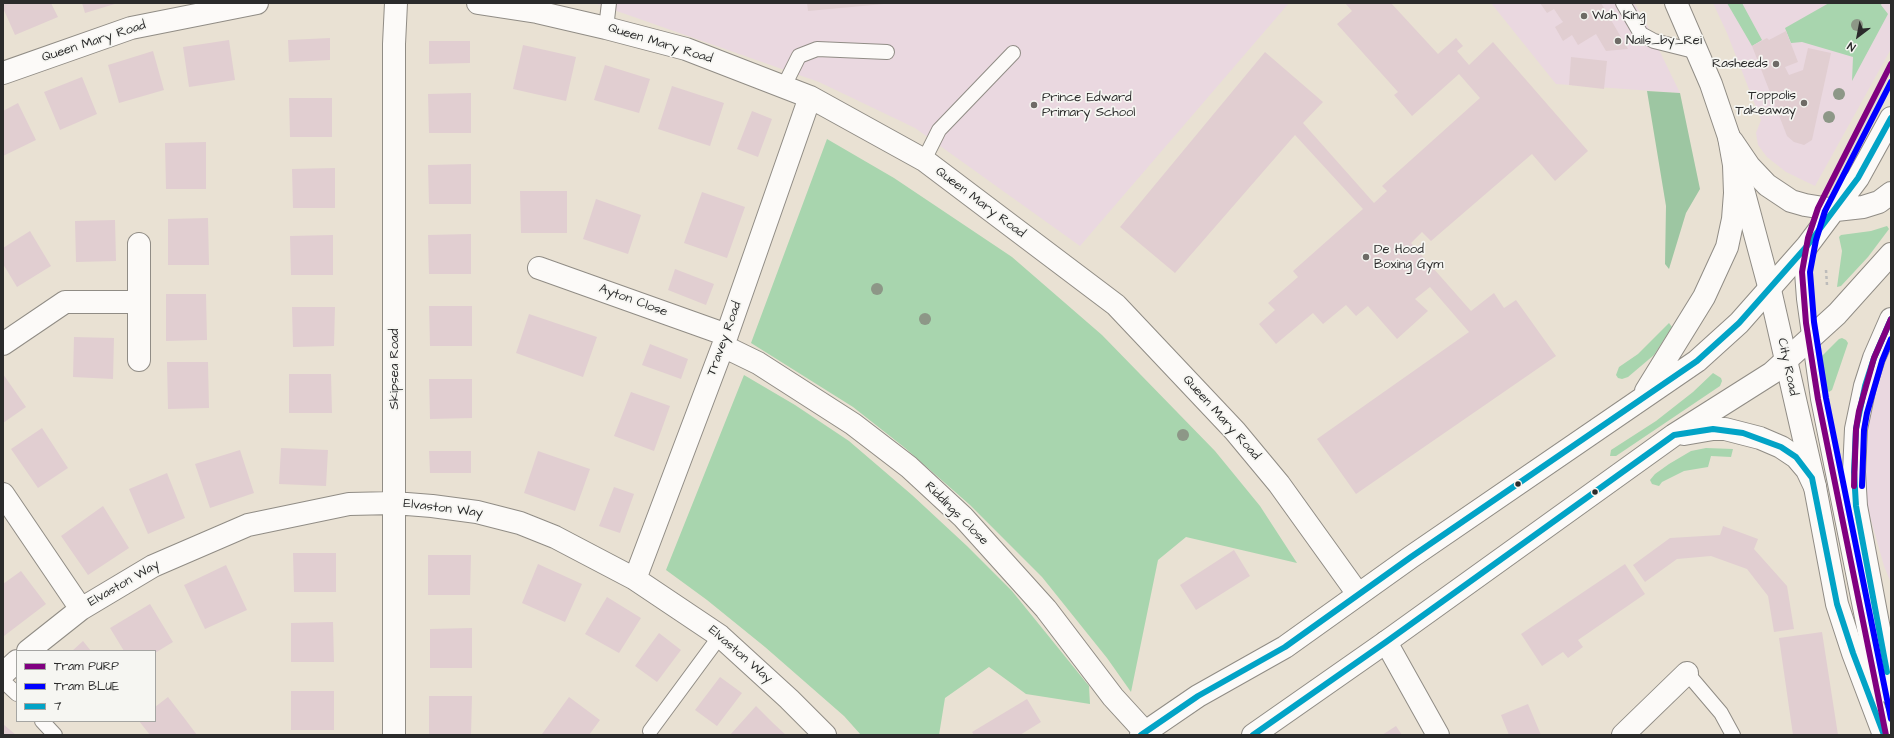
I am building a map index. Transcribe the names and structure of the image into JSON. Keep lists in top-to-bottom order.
{
  "streets": {
    "main road": [
      "Queen Mary Road",
      "Ayton Close",
      "Travey Road",
      "City Road",
      "Skipsea Road",
      "Elvaston Way",
      "Riddings Close"
    ]
  },
  "crossings": [
    ["Queen Mary Road", "Travey Road"],
    ["Ayton Close", "Travey Road"],
    ["Ayton Close", "Riddings Close"],
    ["Travey Road", "Elvaston Way"],
    ["Travey Road", "Riddings Close"],
    ["Skipsea Road", "Elvaston Way"]
  ],
  "places": [
    "Wah King",
    "Nails_by_Rei",
    "Rasheeds",
    "Toppolis Takeaway",
    "Prince Edward Primary School",
    "De Hood Boxing Gym"
  ],
  "lines": ["tram line PURP", "tram line BLUE", "transit line 7"],
  "legend": ["Tram PURP", "Tram BLUE", "7"],
  "north": "bottom left"
}
